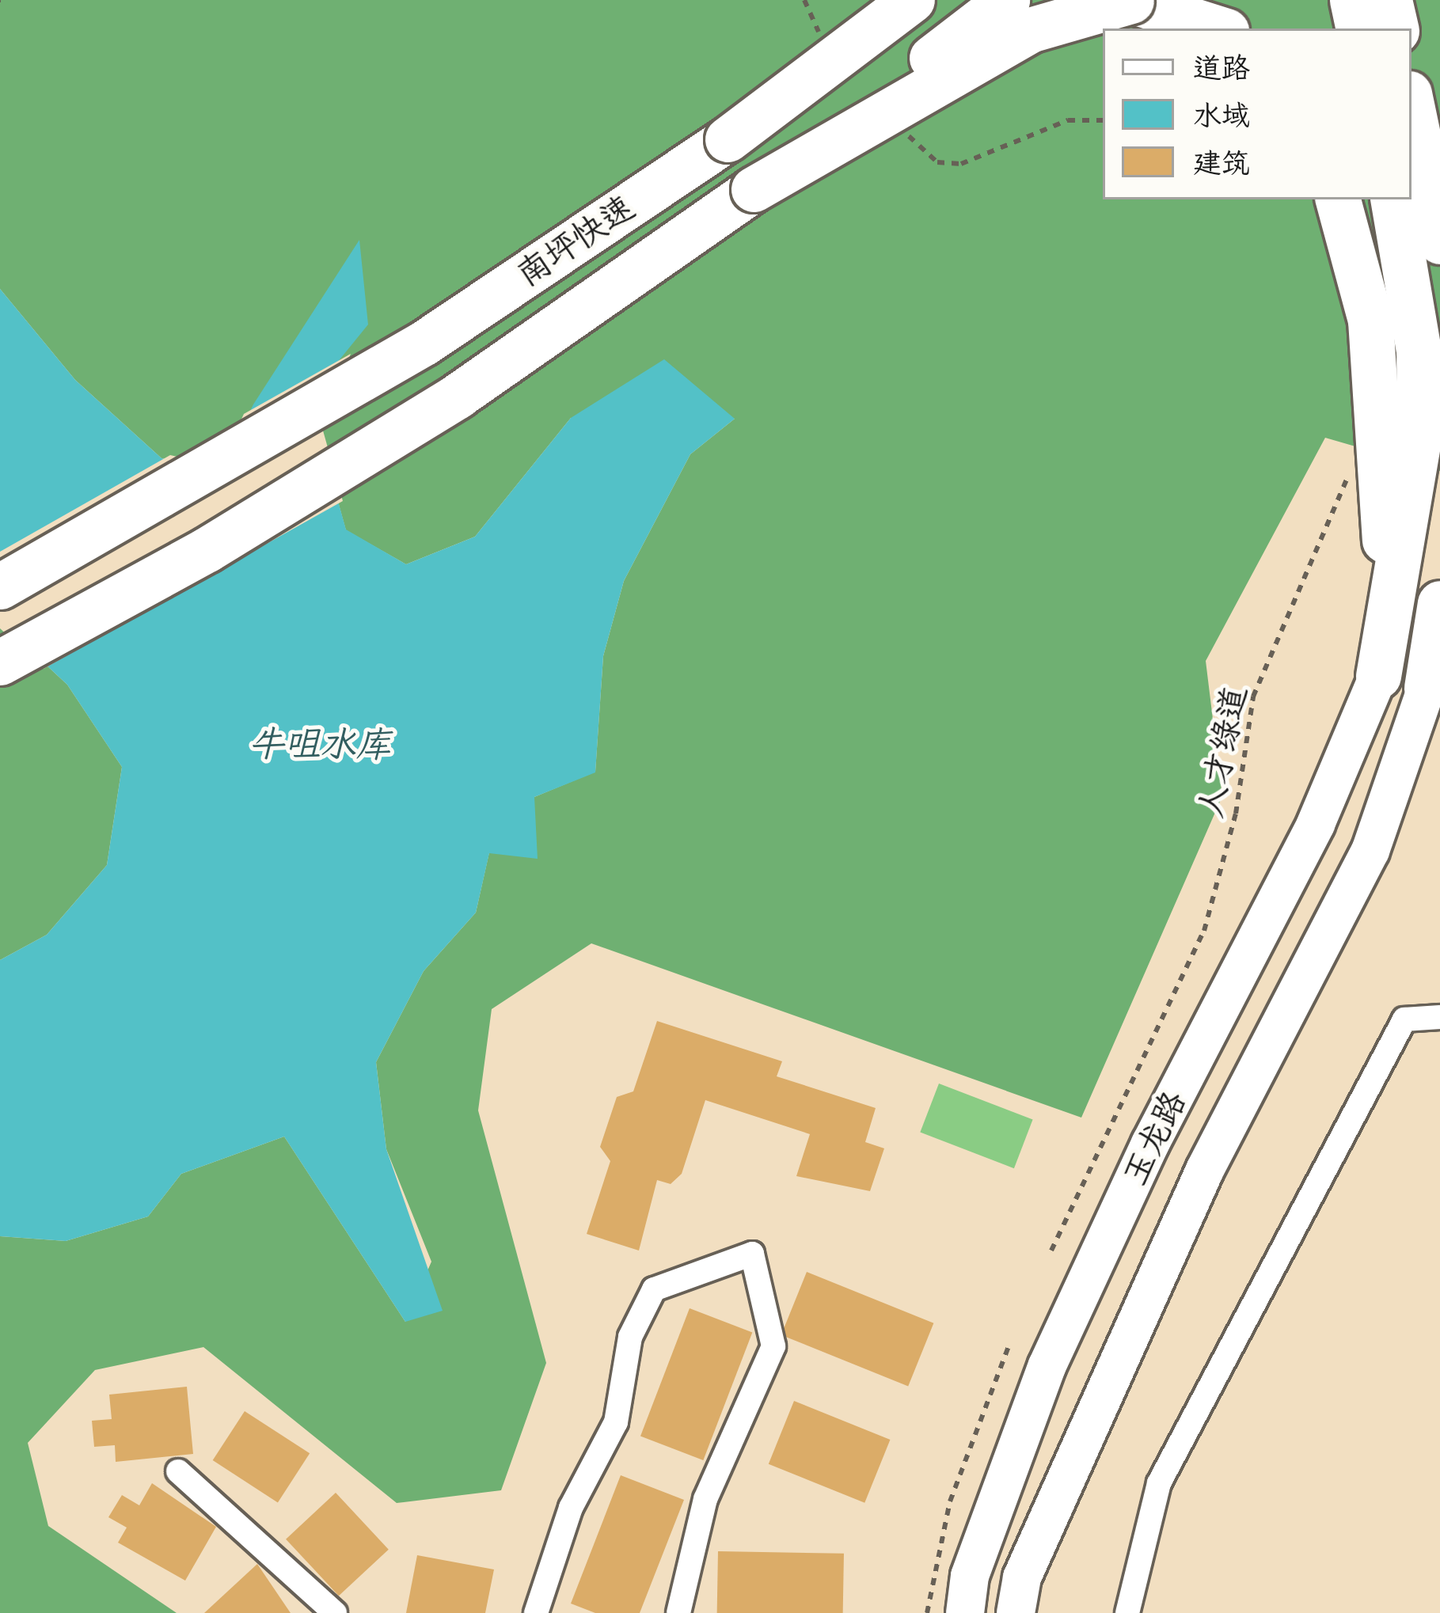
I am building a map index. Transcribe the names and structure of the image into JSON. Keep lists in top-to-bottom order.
{
  "streets": {
    "highway": ["南坪快速"],
    "main road": ["玉龙路"],
    "path": ["人才绿道"]
  },
  "water": ["牛咀水库"],
  "legend": ["道路", "水域", "建筑"]
}
